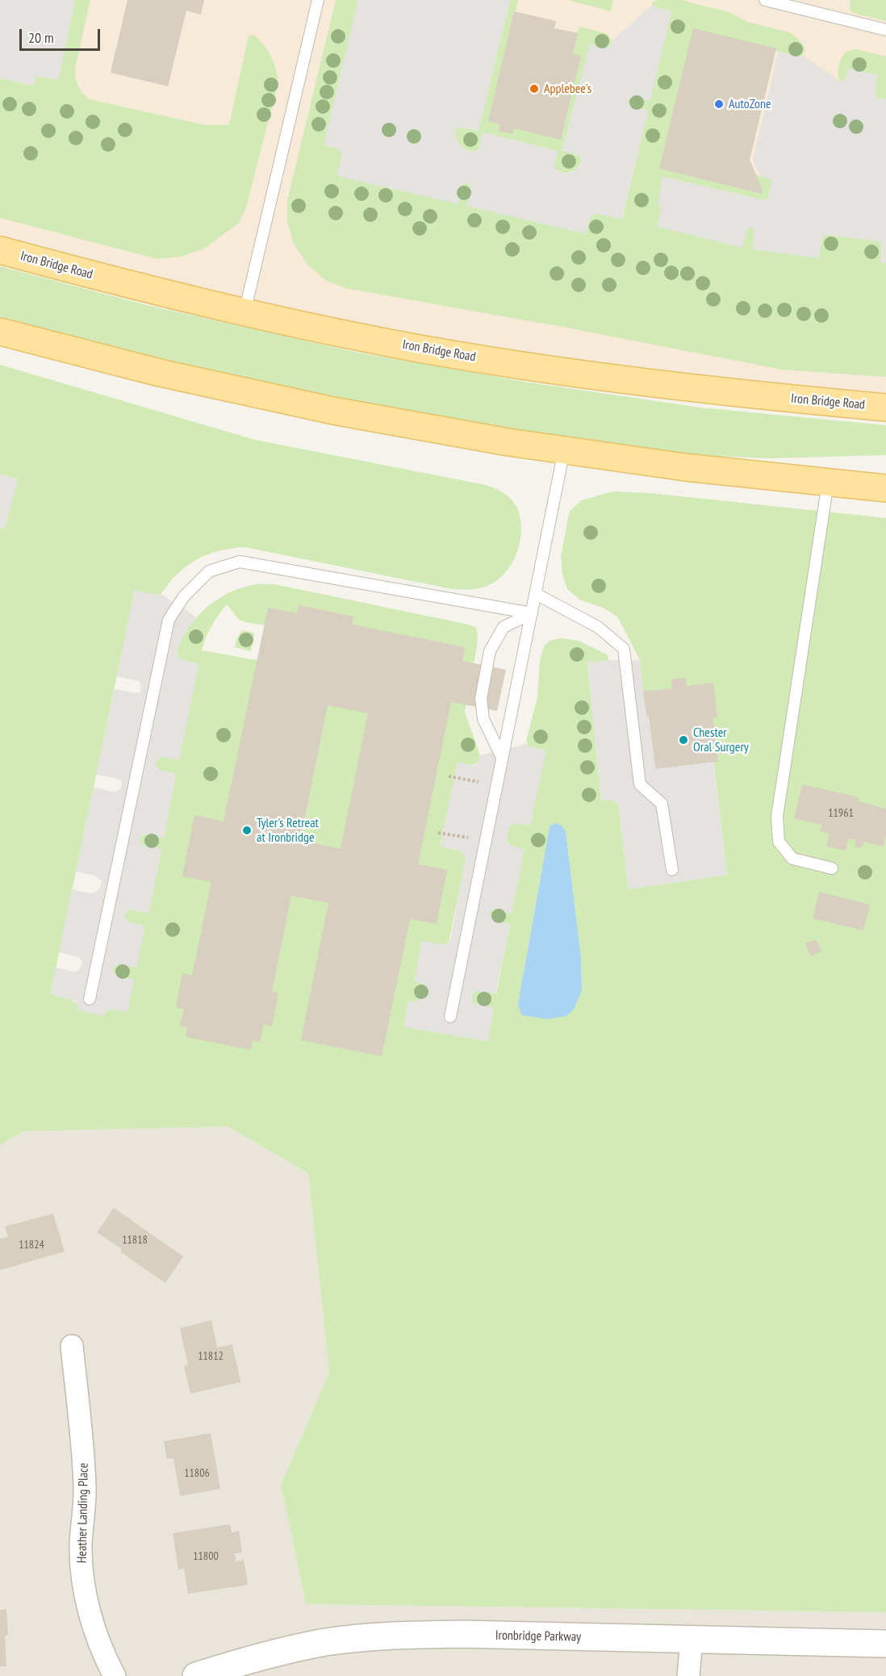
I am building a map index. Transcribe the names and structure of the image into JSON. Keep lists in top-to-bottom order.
{
  "streets": {
    "main road": ["Iron Bridge Road"],
    "street": ["Heather Landing Place", "Ironbridge Parkway"]
  },
  "places": [
    "Applebee's",
    "AutoZone",
    "Chester Oral Surgery",
    "Tyler's Retreat at Ironbridge"
  ],
  "house_numbers": [
    "11961",
    "11818",
    "11824",
    "11812",
    "11806",
    "11800"
  ],
  "scale_bar": "20 m"
}
